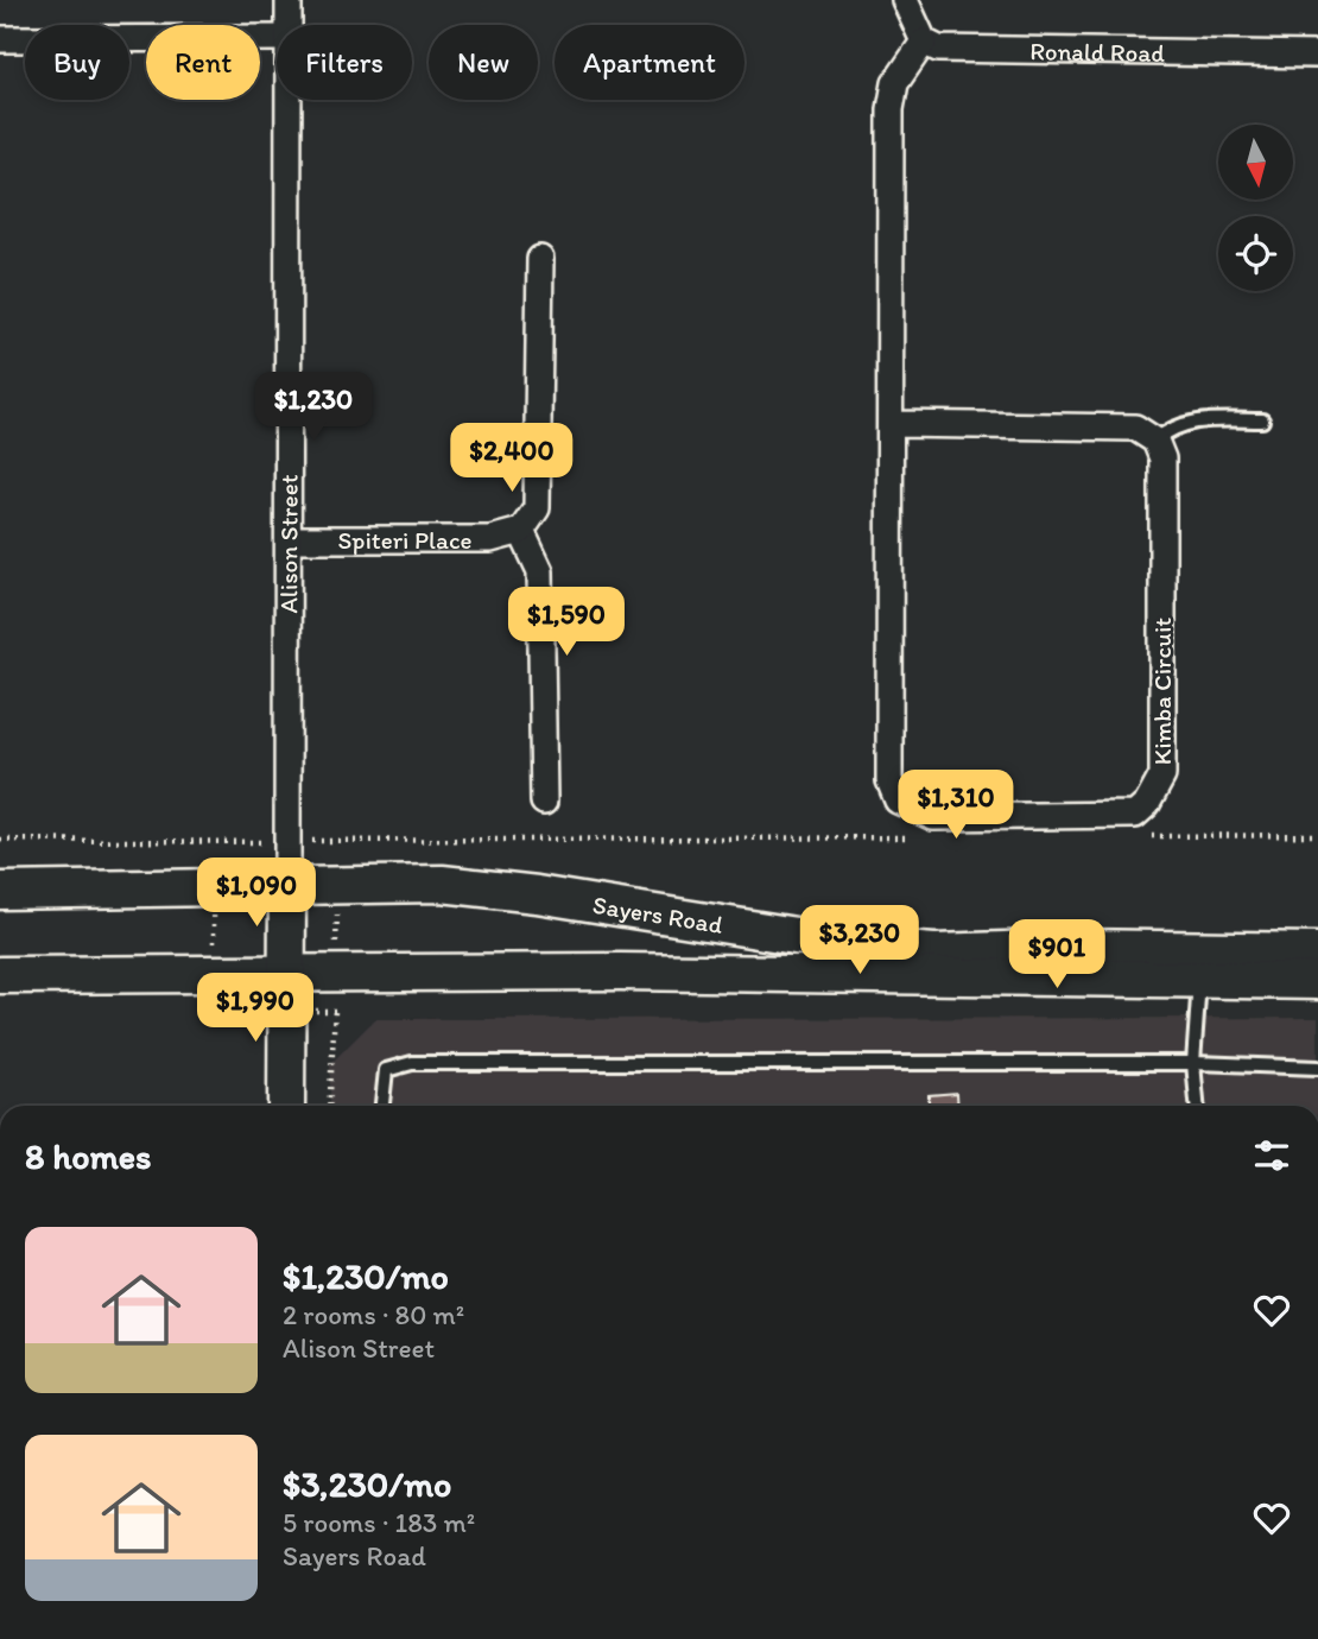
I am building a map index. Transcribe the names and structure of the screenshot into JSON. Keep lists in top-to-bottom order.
{
  "streets": {
    "main road": ["Sayers Road"],
    "street": [
      "Ronald Road",
      "Spiteri Place",
      "Alison Street",
      "Kimba Circuit"
    ]
  },
  "crossings": [
    ["Ronald Road", "Kimba Circuit"],
    ["Spiteri Place", "Alison Street"],
    ["Alison Street", "Sayers Road"]
  ],
  "north": "bottom",
  "page": {
    "chip": [
      "Buy",
      "Rent",
      "Filters",
      "New",
      "Apartment"
    ],
    "price": [
      "$1,230",
      "$2,400",
      "$1,590",
      "$1,310",
      "$1,090",
      "$3,230",
      "$901",
      "$1,990"
    ],
    "heading": "8 homes",
    "list": [
      {
        "name": "$1,230/mo",
        "note": "2 rooms · 80 m² · Alison Street"
      },
      {
        "name": "$3,230/mo",
        "note": "5 rooms · 183 m² · Sayers Road"
      }
    ]
  }
}
